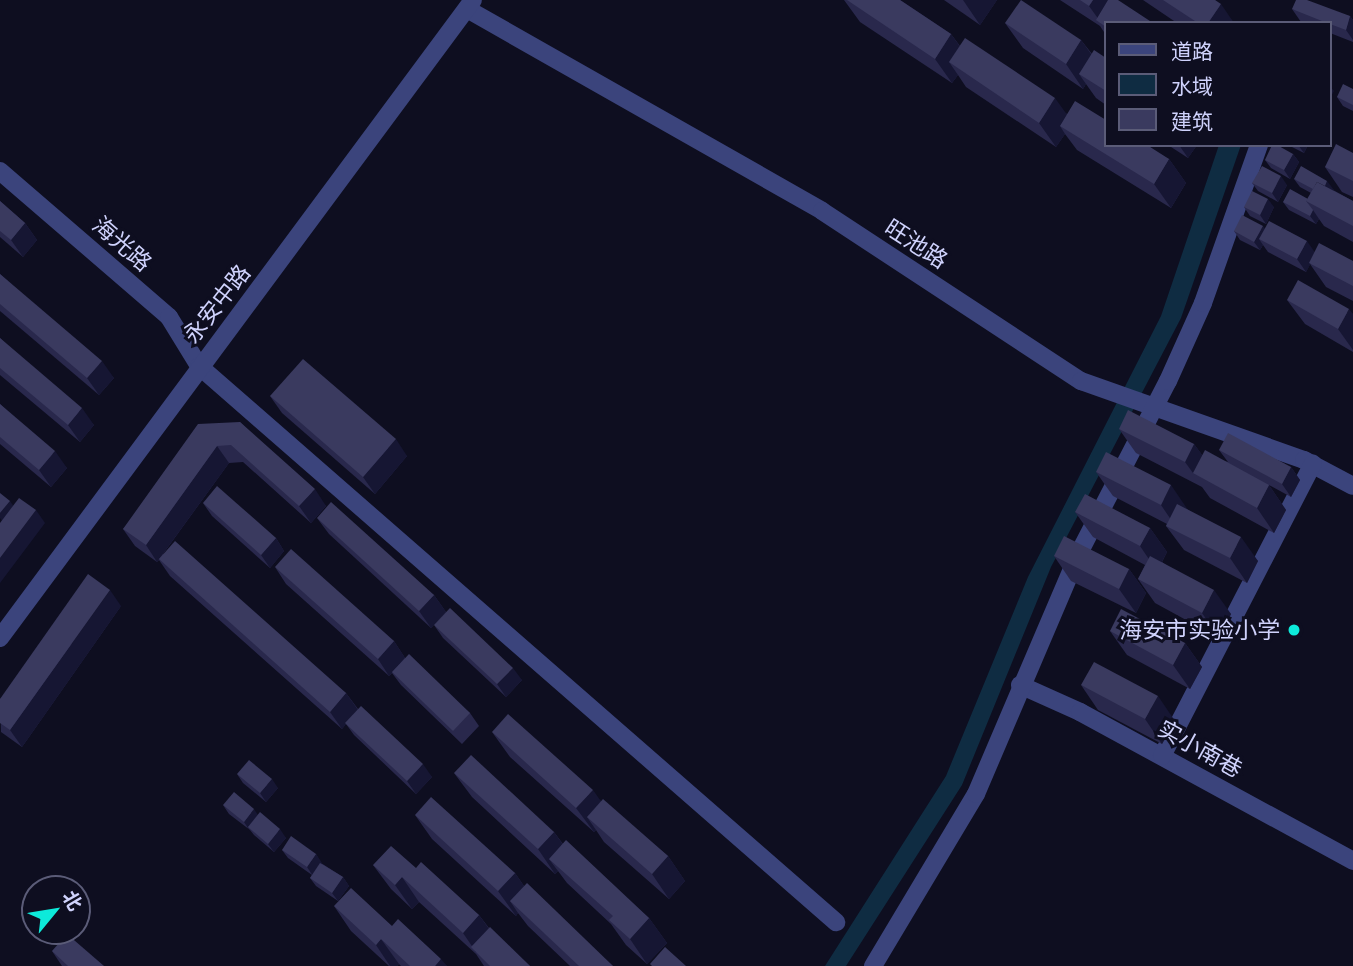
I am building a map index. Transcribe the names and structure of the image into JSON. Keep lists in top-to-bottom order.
{
  "streets": {
    "street": [
      "海光路",
      "旺池路",
      "永安中路",
      "实小南巷"
    ]
  },
  "crossings": [
    ["海光路", "永安中路"],
    ["旺池路", "永安中路"]
  ],
  "places": ["海安市实验小学"],
  "legend": ["道路", "水域", "建筑"],
  "north": "top right"
}
